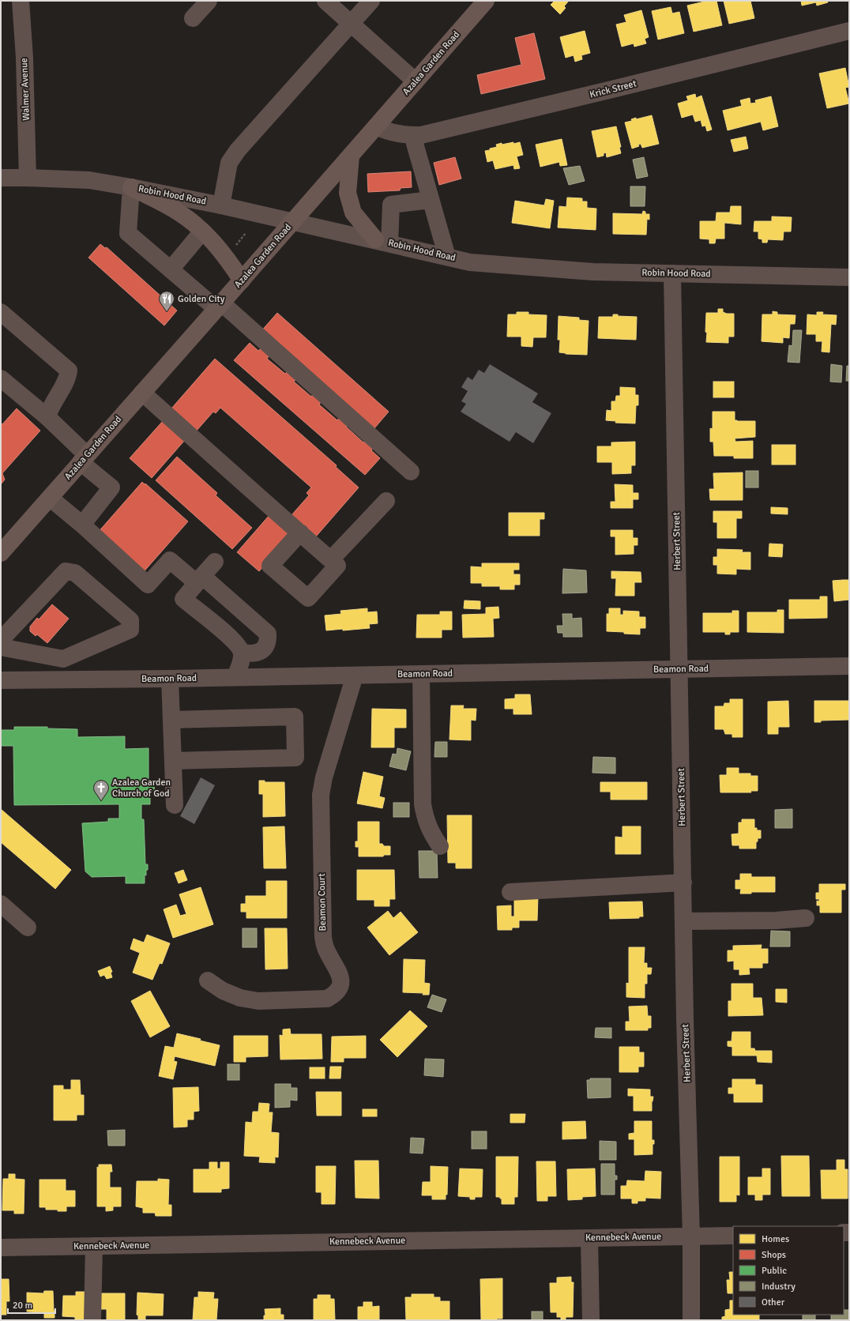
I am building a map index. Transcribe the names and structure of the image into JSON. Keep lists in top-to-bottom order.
{
  "streets": {
    "main road": ["Azalea Garden Road"],
    "street": [
      "Walmer Avenue",
      "Krick Street",
      "Robin Hood Road",
      "Herbert Street",
      "Beamon Road",
      "Beamon Court",
      "Kennebeck Avenue"
    ]
  },
  "crossings": [
    ["Azalea Garden Road", "Krick Street"],
    ["Azalea Garden Road", "Robin Hood Road"],
    ["Walmer Avenue", "Robin Hood Road"],
    ["Robin Hood Road", "Herbert Street"],
    ["Herbert Street", "Beamon Road"],
    ["Herbert Street", "Kennebeck Avenue"],
    ["Beamon Road", "Beamon Court"]
  ],
  "places": {
    "restaurant": ["Golden City"],
    "church": ["Azalea Garden Church of God"]
  },
  "legend": [
    "Homes",
    "Shops",
    "Public",
    "Industry",
    "Other"
  ],
  "scale_bar": "20 m"
}
